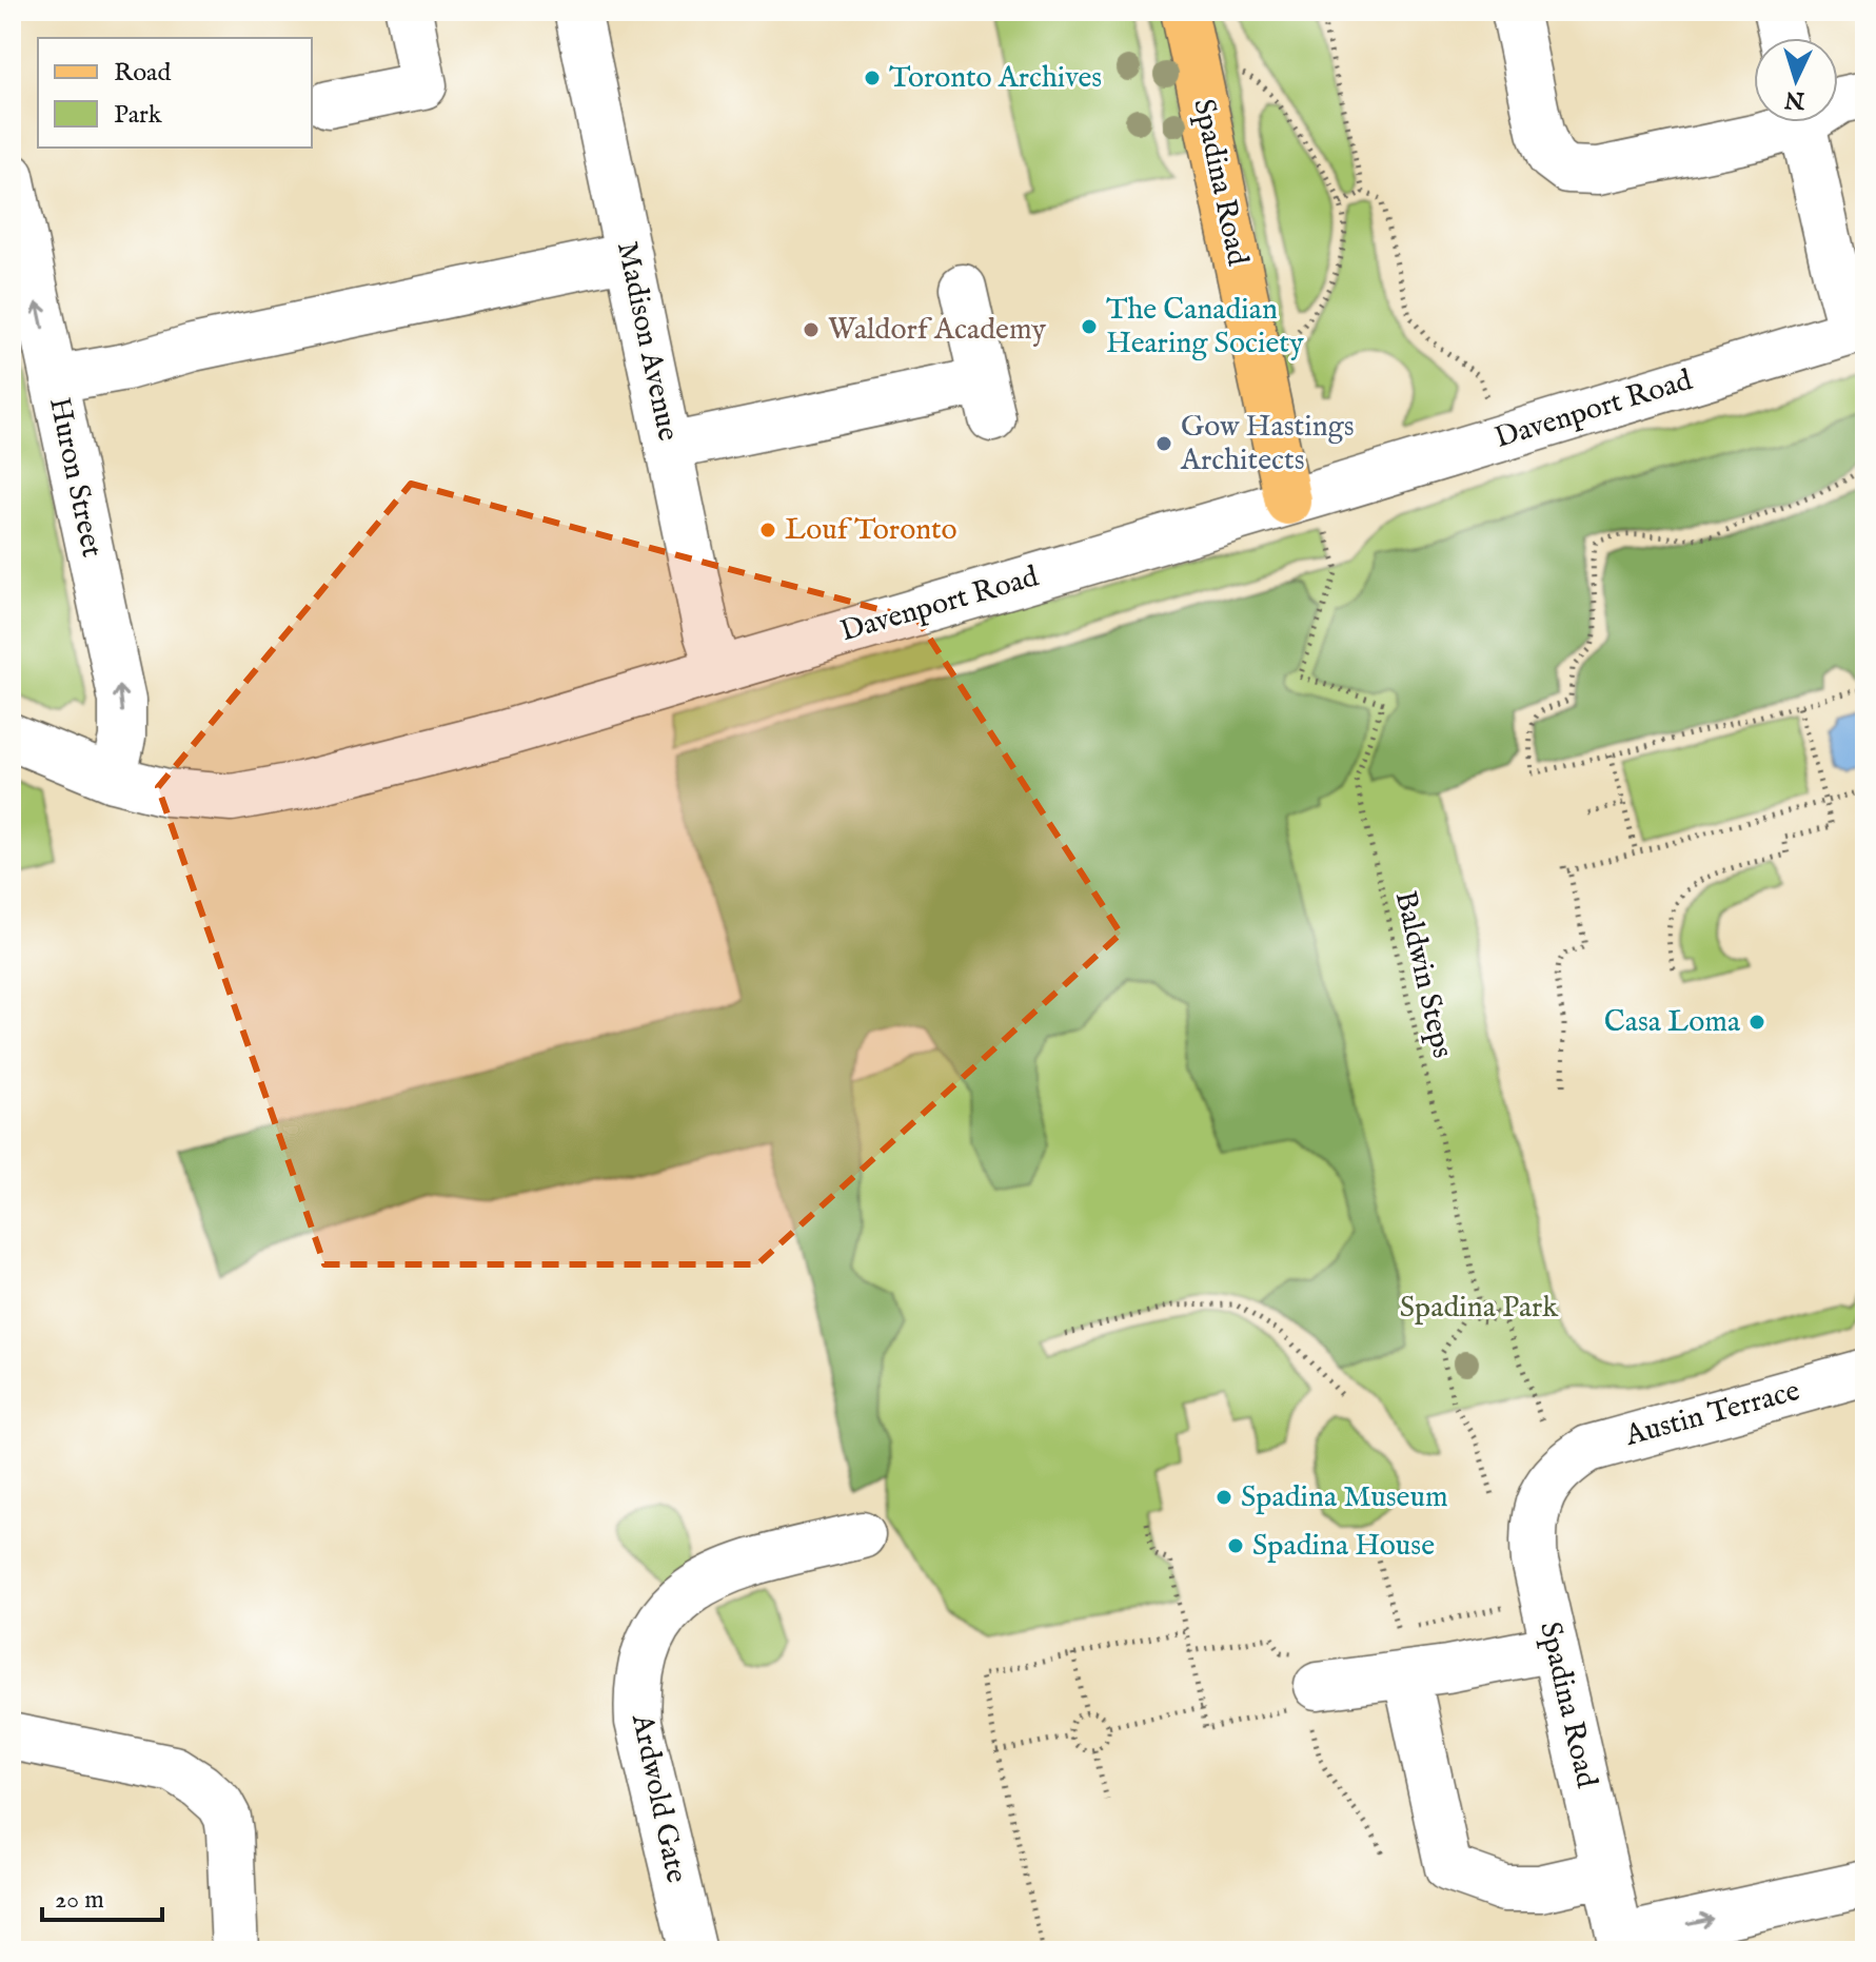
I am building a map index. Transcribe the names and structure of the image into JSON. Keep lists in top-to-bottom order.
{
  "streets": {
    "main road": ["Spadina Road"],
    "street": [
      "Madison Avenue",
      "Davenport Road",
      "Huron Street",
      "Austin Terrace",
      "Ardwold Gate"
    ],
    "path": ["Baldwin Steps"]
  },
  "crossings": [
    ["Spadina Road", "Davenport Road"],
    ["Spadina Road", "Austin Terrace"],
    ["Madison Avenue", "Davenport Road"],
    ["Davenport Road", "Huron Street"]
  ],
  "one_way": ["Huron Street"],
  "parks": ["Spadina Park"],
  "places": [
    "Toronto Archives",
    "The Canadian Hearing Society",
    "Waldorf Academy",
    "Gow Hastings Architects",
    "Louf Toronto",
    "Casa Loma",
    "Spadina Museum",
    "Spadina House"
  ],
  "legend": ["Road", "Park"],
  "scale_bar": "20 m",
  "north": "bottom"
}
